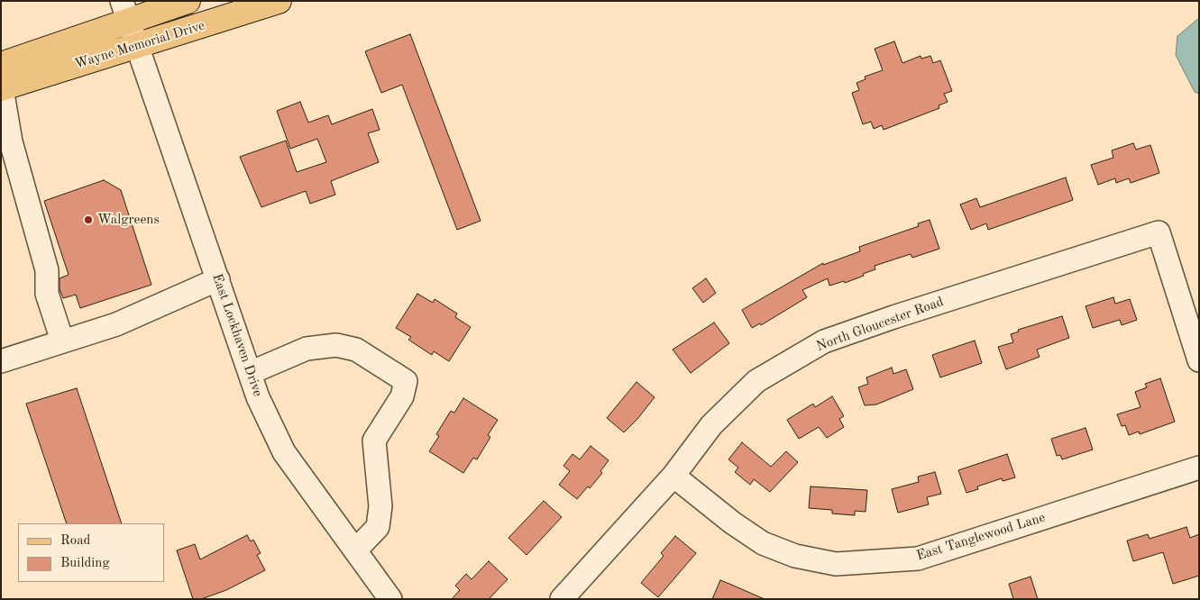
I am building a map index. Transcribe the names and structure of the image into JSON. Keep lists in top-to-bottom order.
{
  "streets": {
    "main road": ["Wayne Memorial Drive"],
    "street": ["North Gloucester Road", "East Lockhaven Drive", "East Tanglewood Lane"]
  },
  "crossings": [
    ["Wayne Memorial Drive", "East Lockhaven Drive"],
    ["North Gloucester Road", "East Tanglewood Lane"]
  ],
  "places": ["Walgreens"],
  "legend": ["Road", "Building"]
}
